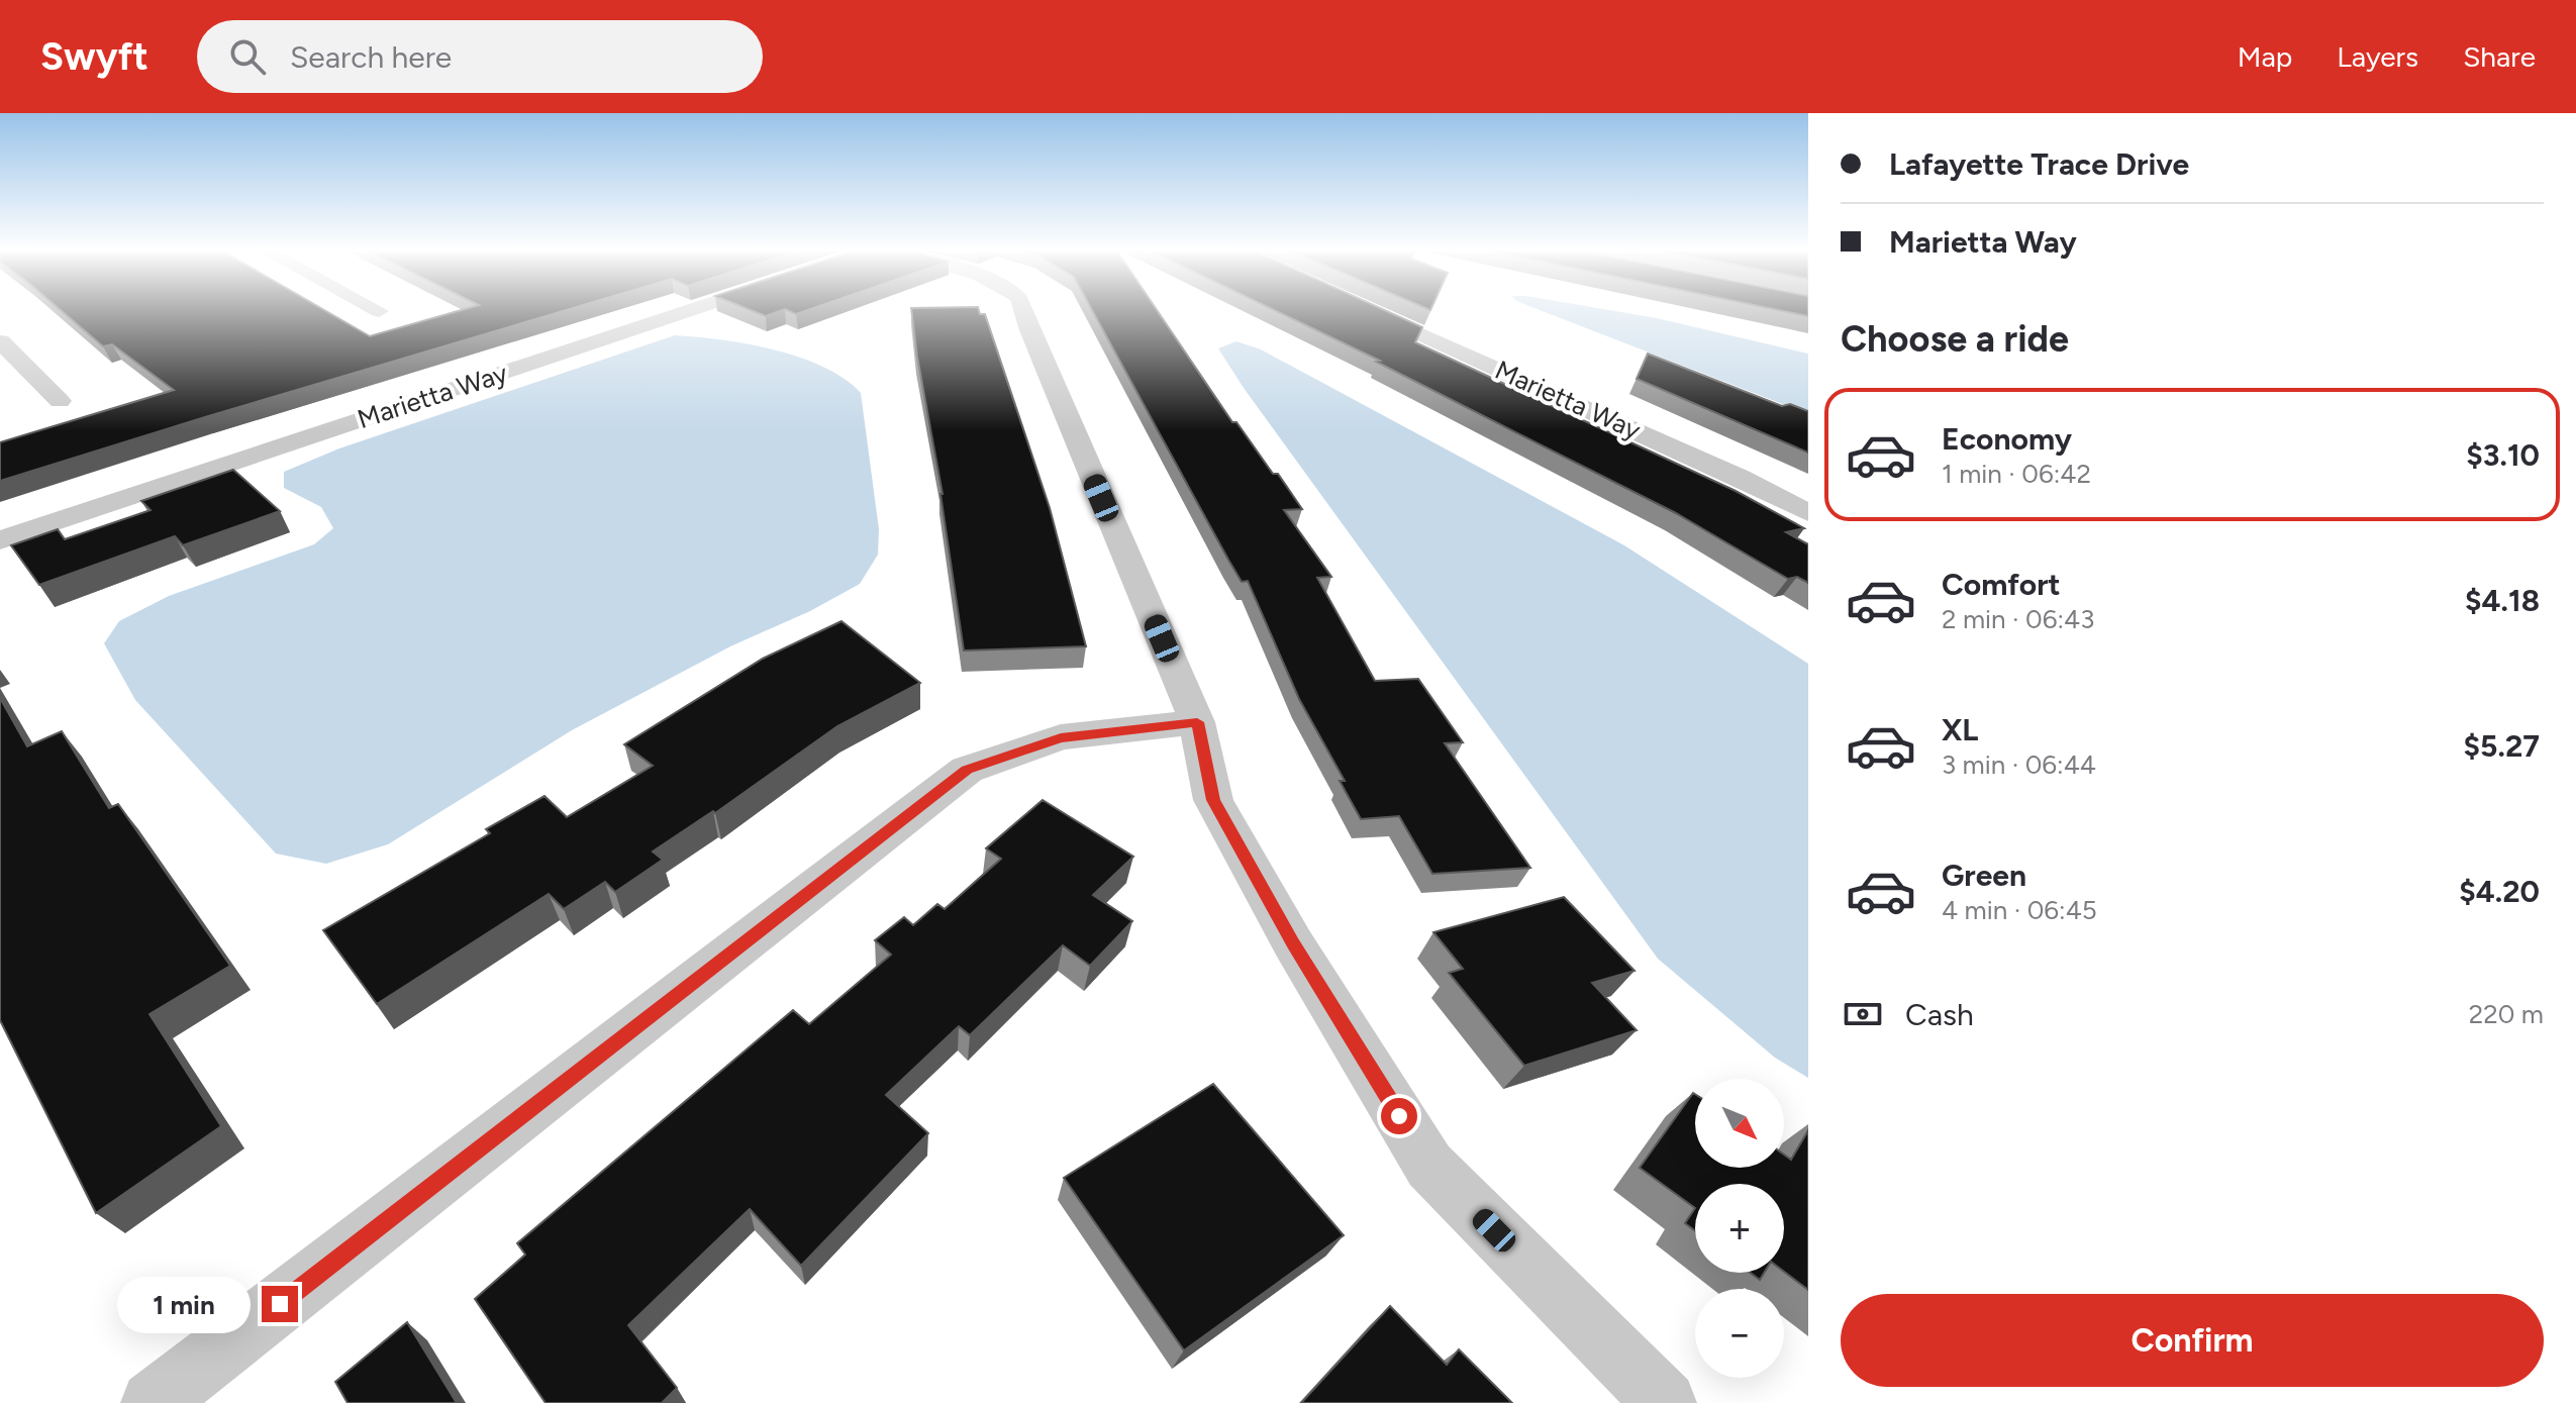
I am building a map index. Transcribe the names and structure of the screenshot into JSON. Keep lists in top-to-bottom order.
{
  "streets": {
    "street": ["Marietta Way"]
  },
  "north": "bottom right",
  "page": {
    "header": "Swyft",
    "search": "Search here",
    "nav": ["Map", "Layers", "Share"],
    "banner": ["Lafayette Trace Drive", "Marietta Way"],
    "heading": "Choose a ride",
    "list": [
      {
        "name": "Economy",
        "note": "1 min · 06:42",
        "value": "$3.10"
      },
      {
        "name": "Comfort",
        "note": "2 min · 06:43",
        "value": "$4.18"
      },
      {
        "name": "XL",
        "note": "3 min · 06:44",
        "value": "$5.27"
      },
      {
        "name": "Green",
        "note": "4 min · 06:45",
        "value": "$4.20"
      }
    ],
    "pay": ["Cash", "220 m"],
    "map_buttons": ["+", "−"],
    "bubble": "1 min",
    "buttons": "Confirm"
  }
}
